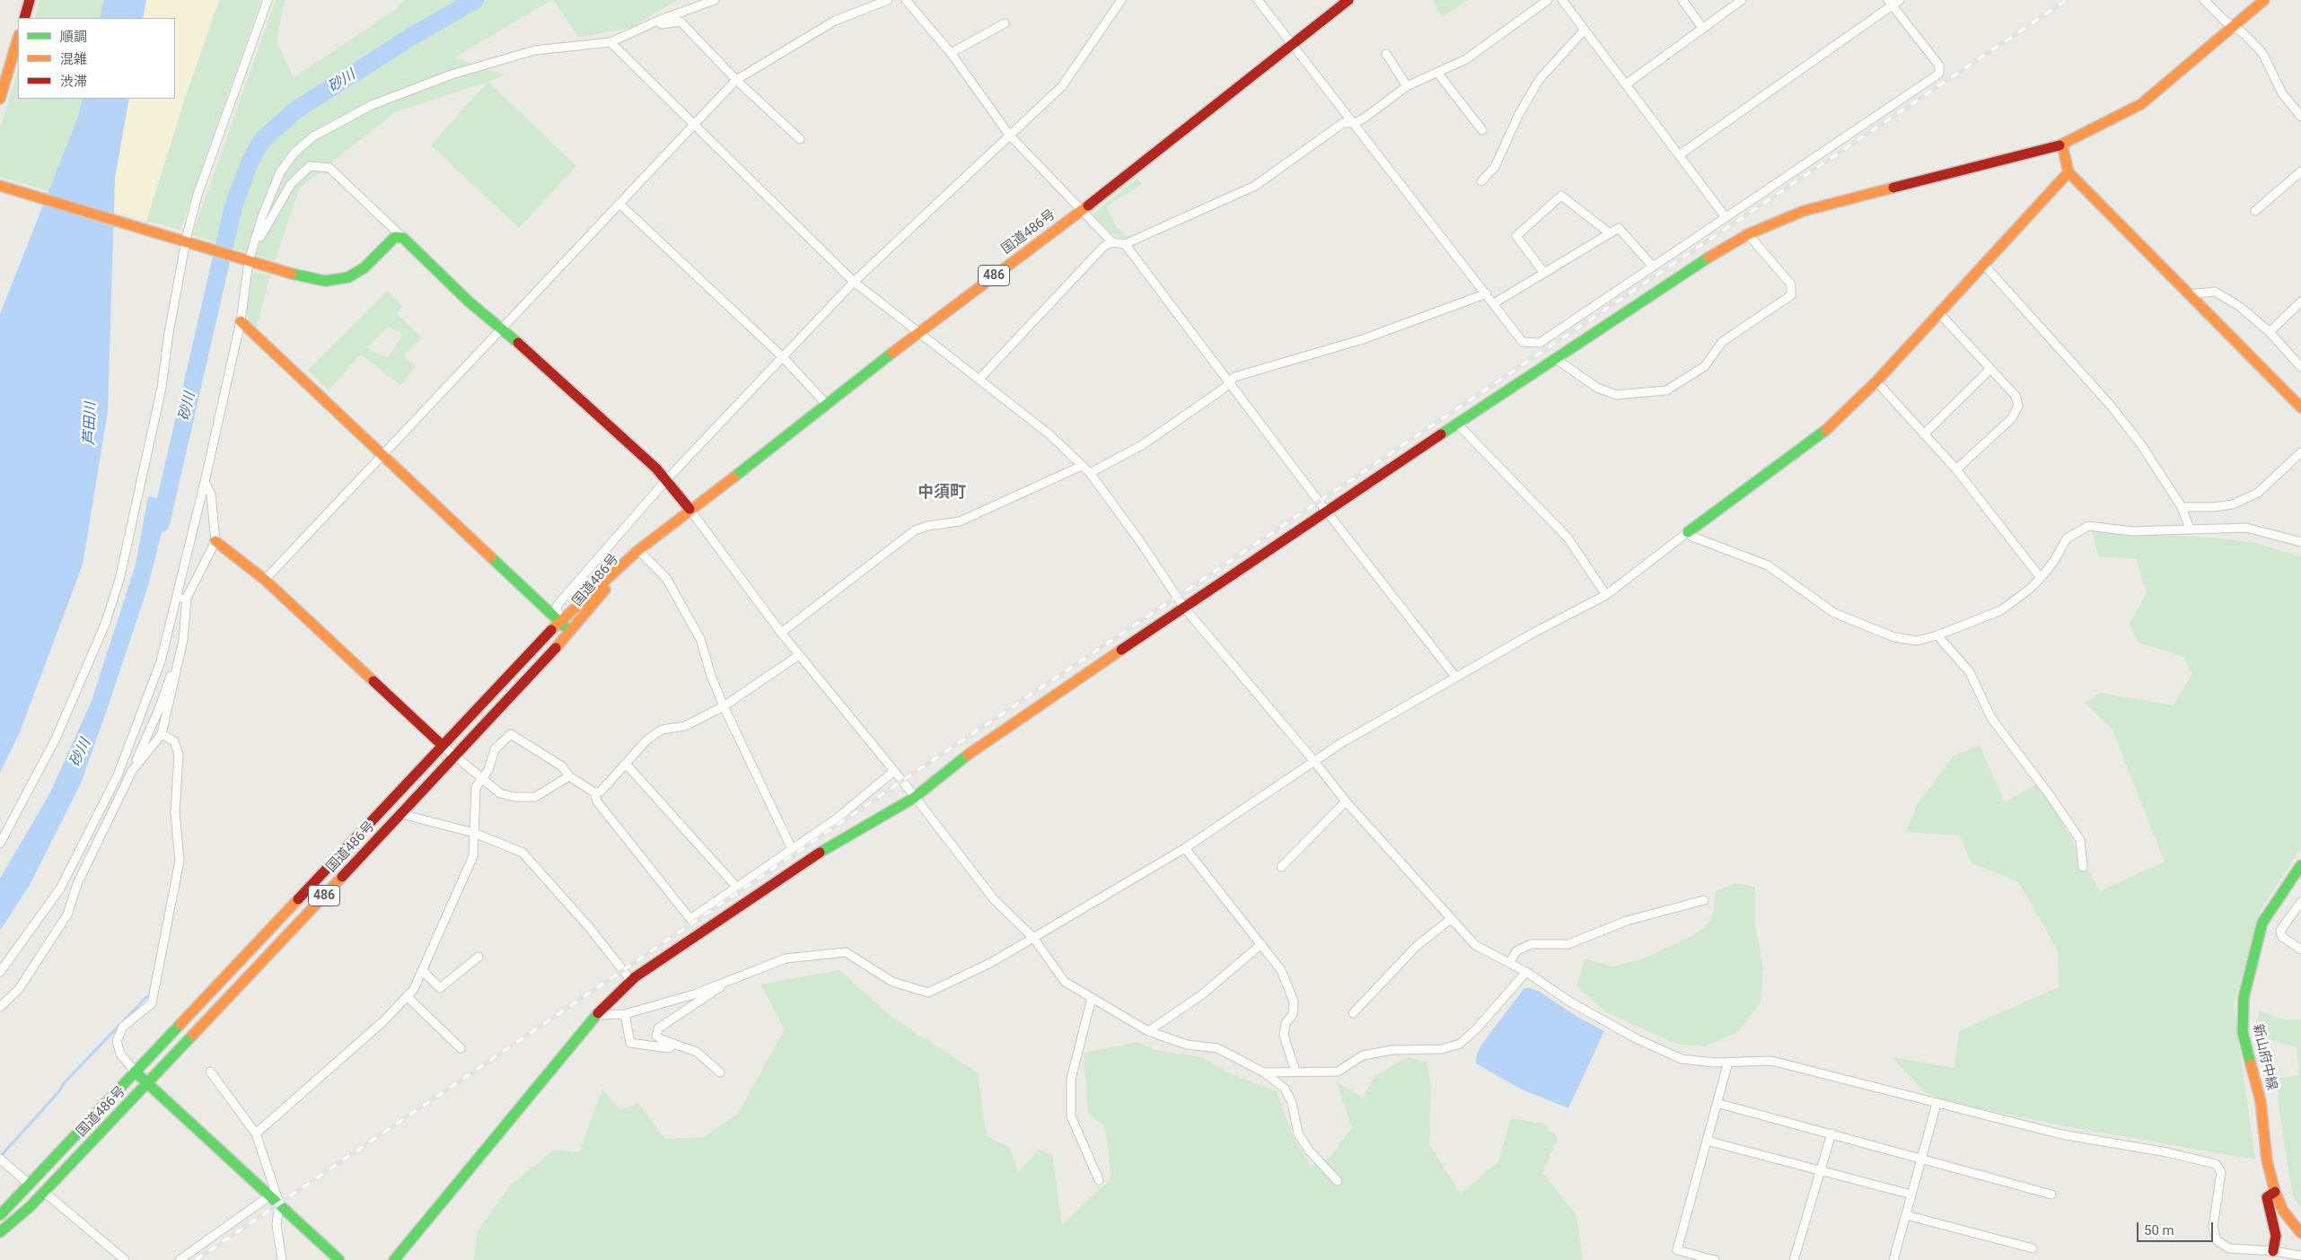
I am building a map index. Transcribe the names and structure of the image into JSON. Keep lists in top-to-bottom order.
{
  "streets": {
    "main road": ["国道486号", "486", "新山府中線"]
  },
  "districts": ["中須町"],
  "water": ["砂川", "芦田川"],
  "legend": ["順調", "混雑", "渋滞"],
  "scale_bar": "50 m"
}
